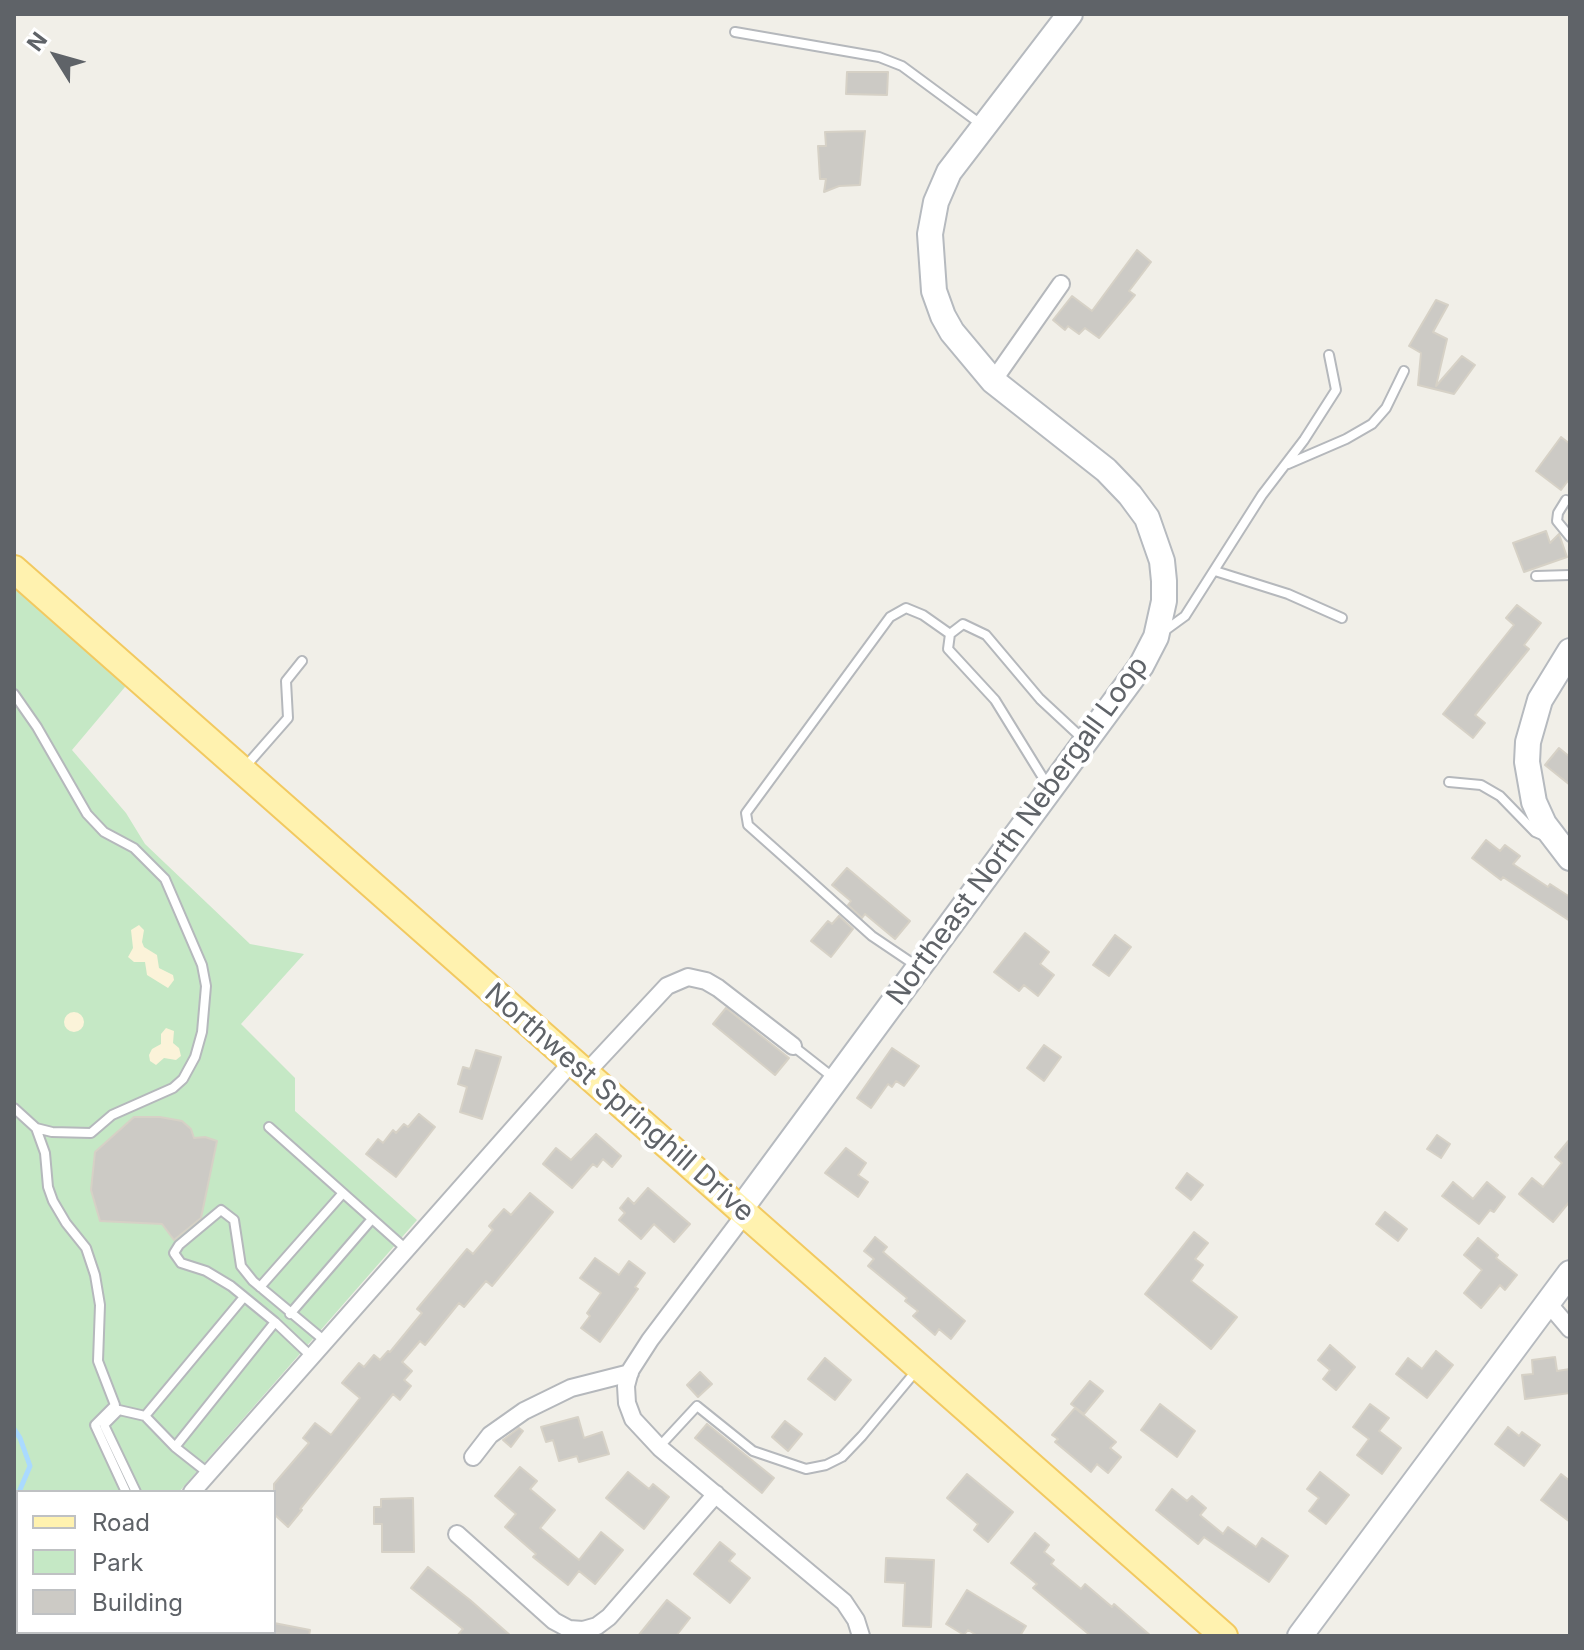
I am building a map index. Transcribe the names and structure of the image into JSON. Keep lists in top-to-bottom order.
{
  "streets": {
    "main road": ["Northwest Springhill Drive"],
    "street": ["Northeast North Nebergall Loop"]
  },
  "crossings": [
    ["Northeast North Nebergall Loop", "Northwest Springhill Drive"]
  ],
  "legend": ["Road", "Park", "Building"],
  "north": "top left"
}
